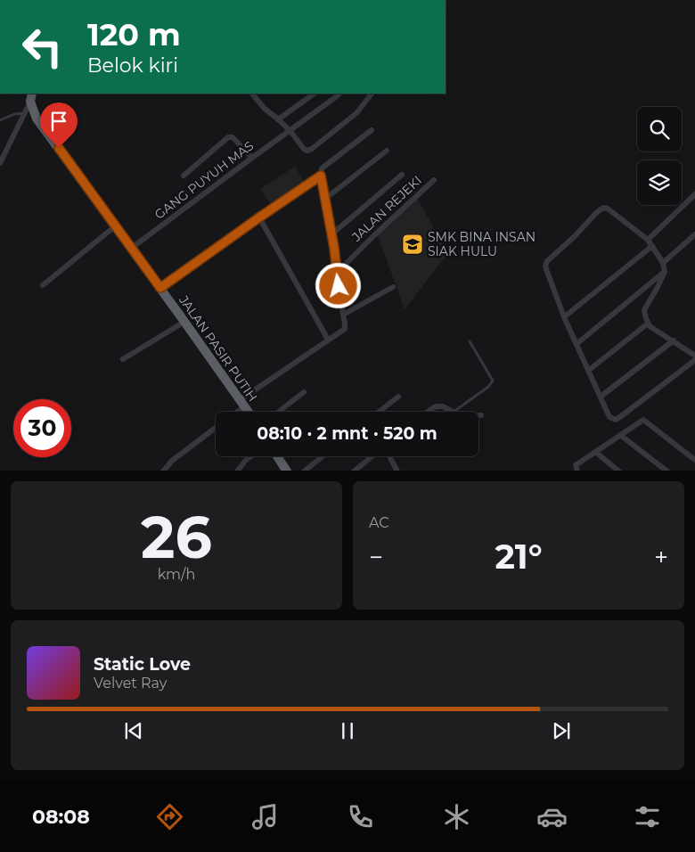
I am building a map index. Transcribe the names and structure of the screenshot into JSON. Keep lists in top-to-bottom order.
{
  "streets": {
    "highway": ["JALAN PASIR PUTIH"],
    "street": ["GANG PUYUH MAS", "JALAN REJEKI"]
  },
  "crossings": [
    ["GANG PUYUH MAS", "JALAN PASIR PUTIH"],
    ["JALAN REJEKI", "JALAN PASIR PUTIH"]
  ],
  "places": {
    "school or university": ["SMK BINA INSAN SIAK HULU"]
  },
  "page": {
    "turn": ["120 m", "Belok kiri"],
    "limit": "30",
    "trip": "08:10 · 2 mnt · 520 m",
    "tile": [
      ["26", "km/h"],
      "AC"
    ],
    "heat": ["−", "21°", "+"],
    "song": ["Static Love", "Velvet Ray"],
    "tabs": "08:08"
  }
}
